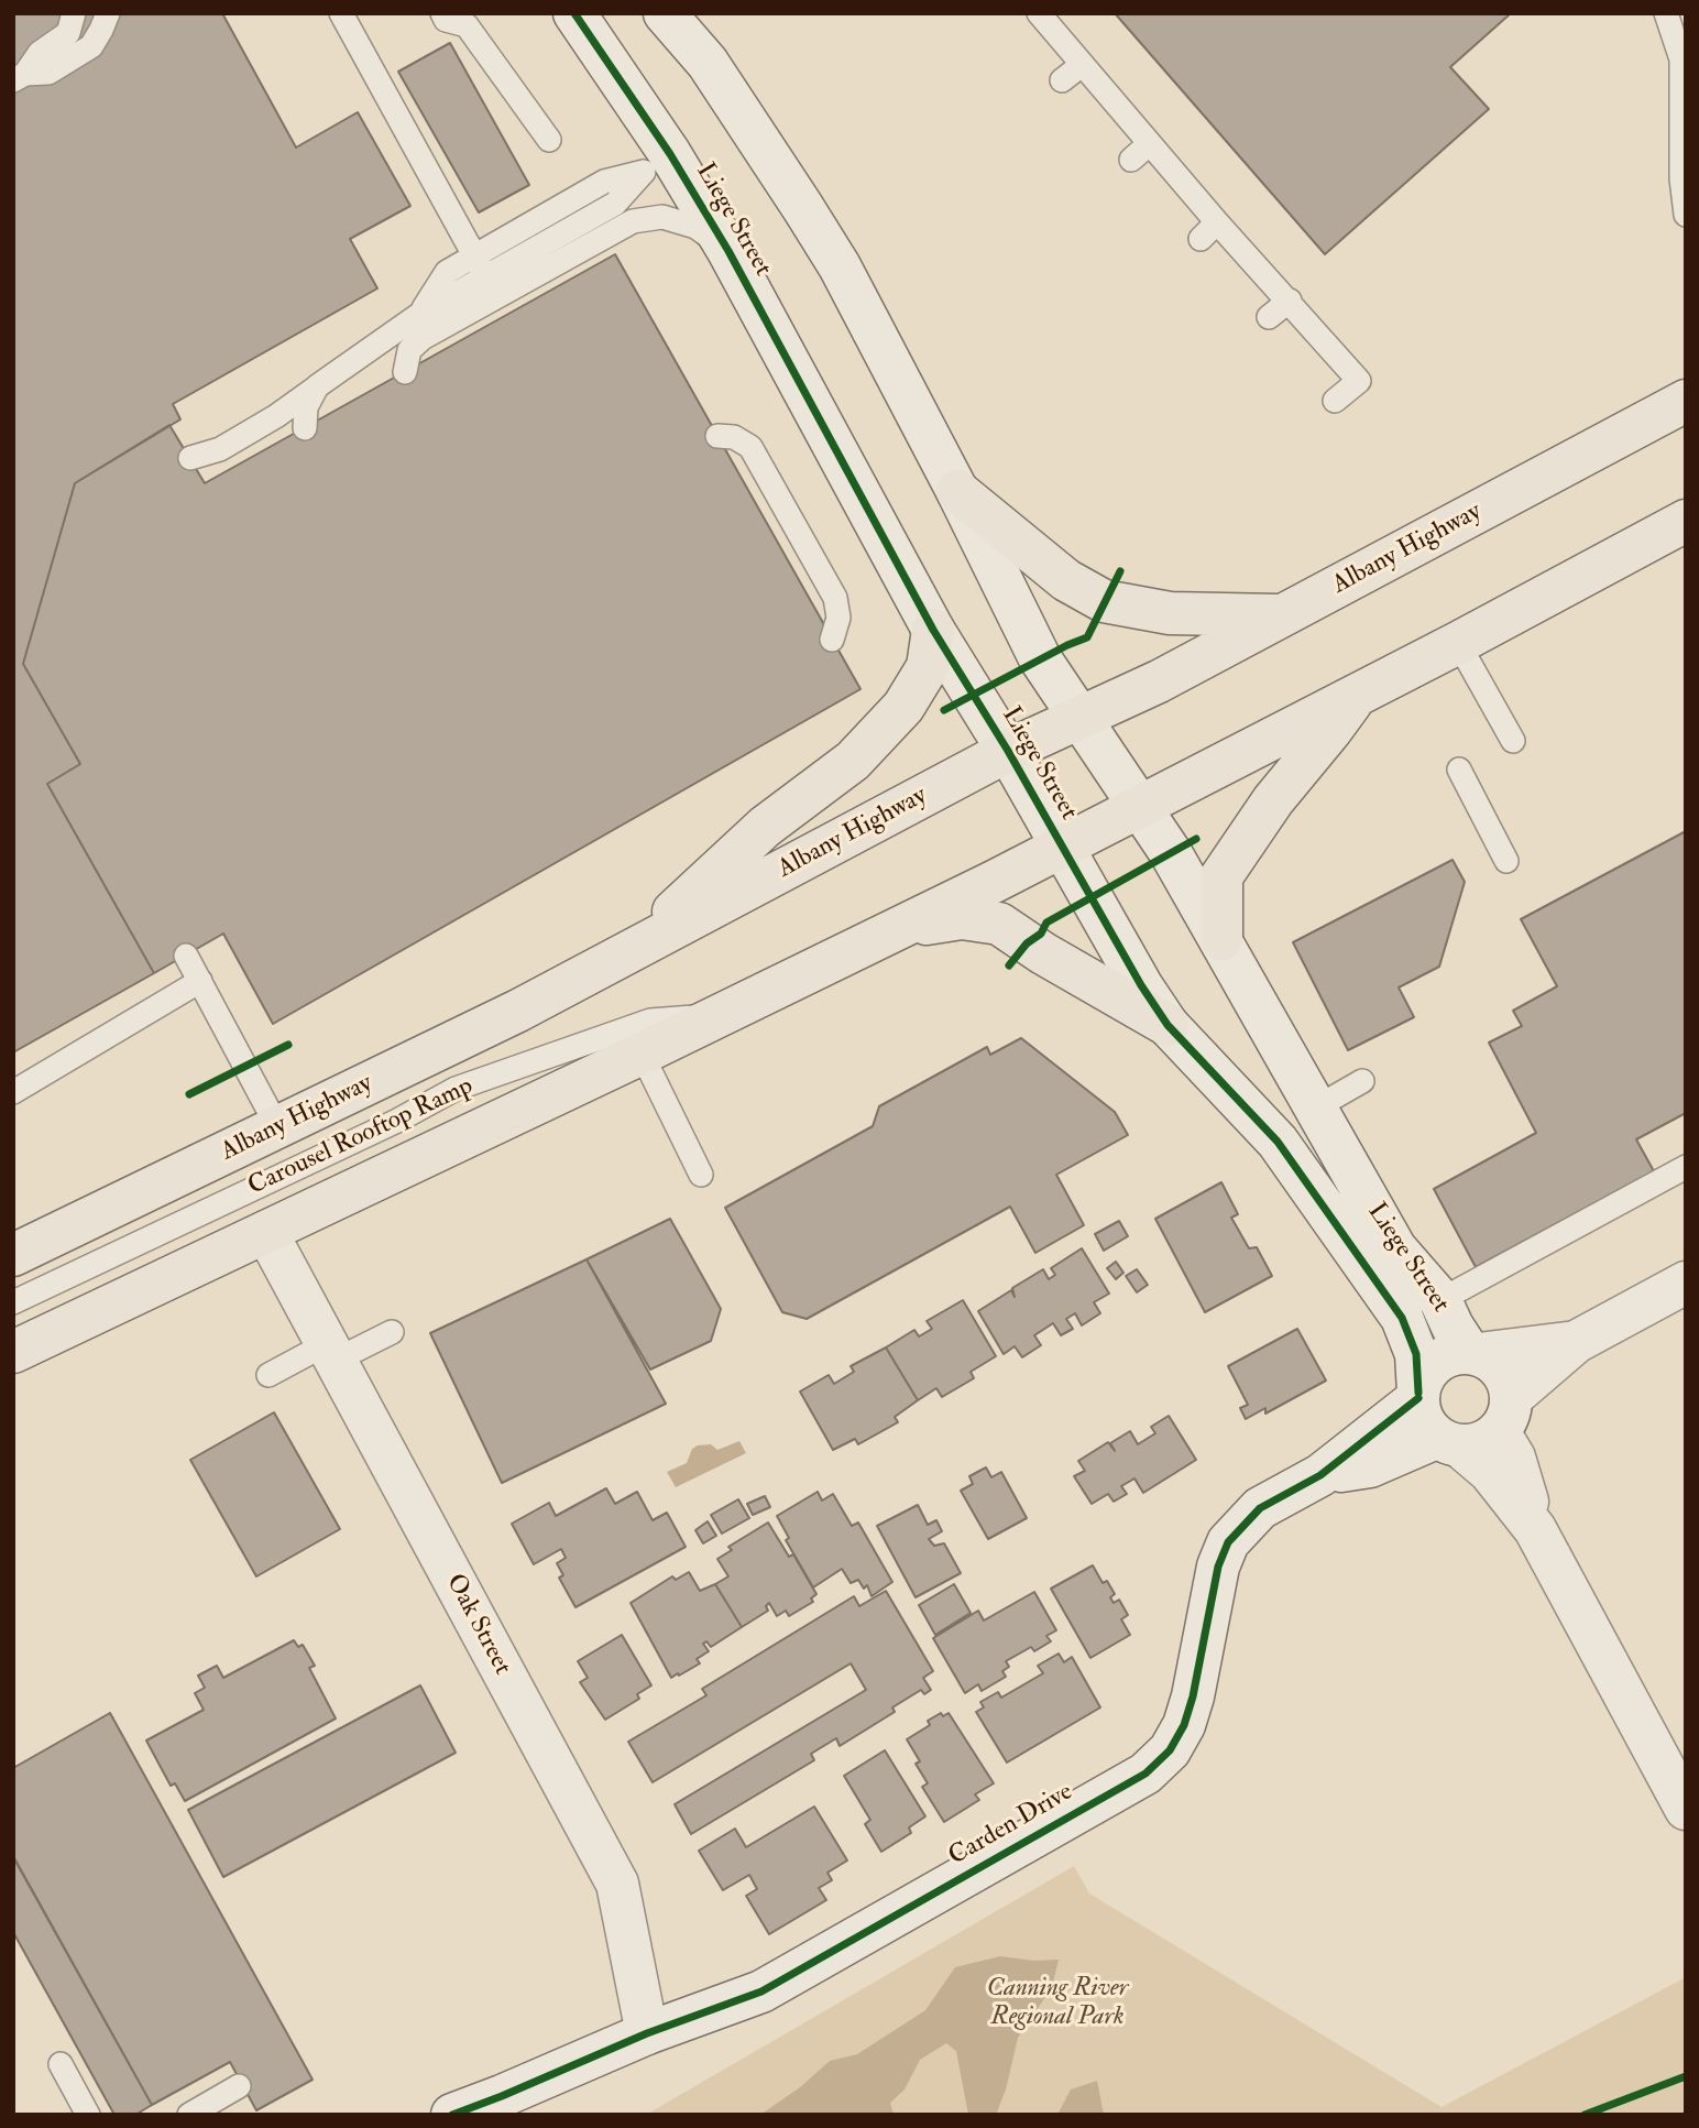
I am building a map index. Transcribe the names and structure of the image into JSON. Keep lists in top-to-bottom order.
{
  "streets": {
    "highway": ["Albany Highway"],
    "street": ["Liege Street", "Oak Street", "Carden Drive"],
    "lane": ["Carousel Rooftop Ramp"]
  },
  "crossings": [
    ["Liege Street", "Albany Highway"],
    ["Liege Street", "Carden Drive"],
    ["Oak Street", "Carden Drive"]
  ],
  "parks": ["Canning River Regional Park"]
}
